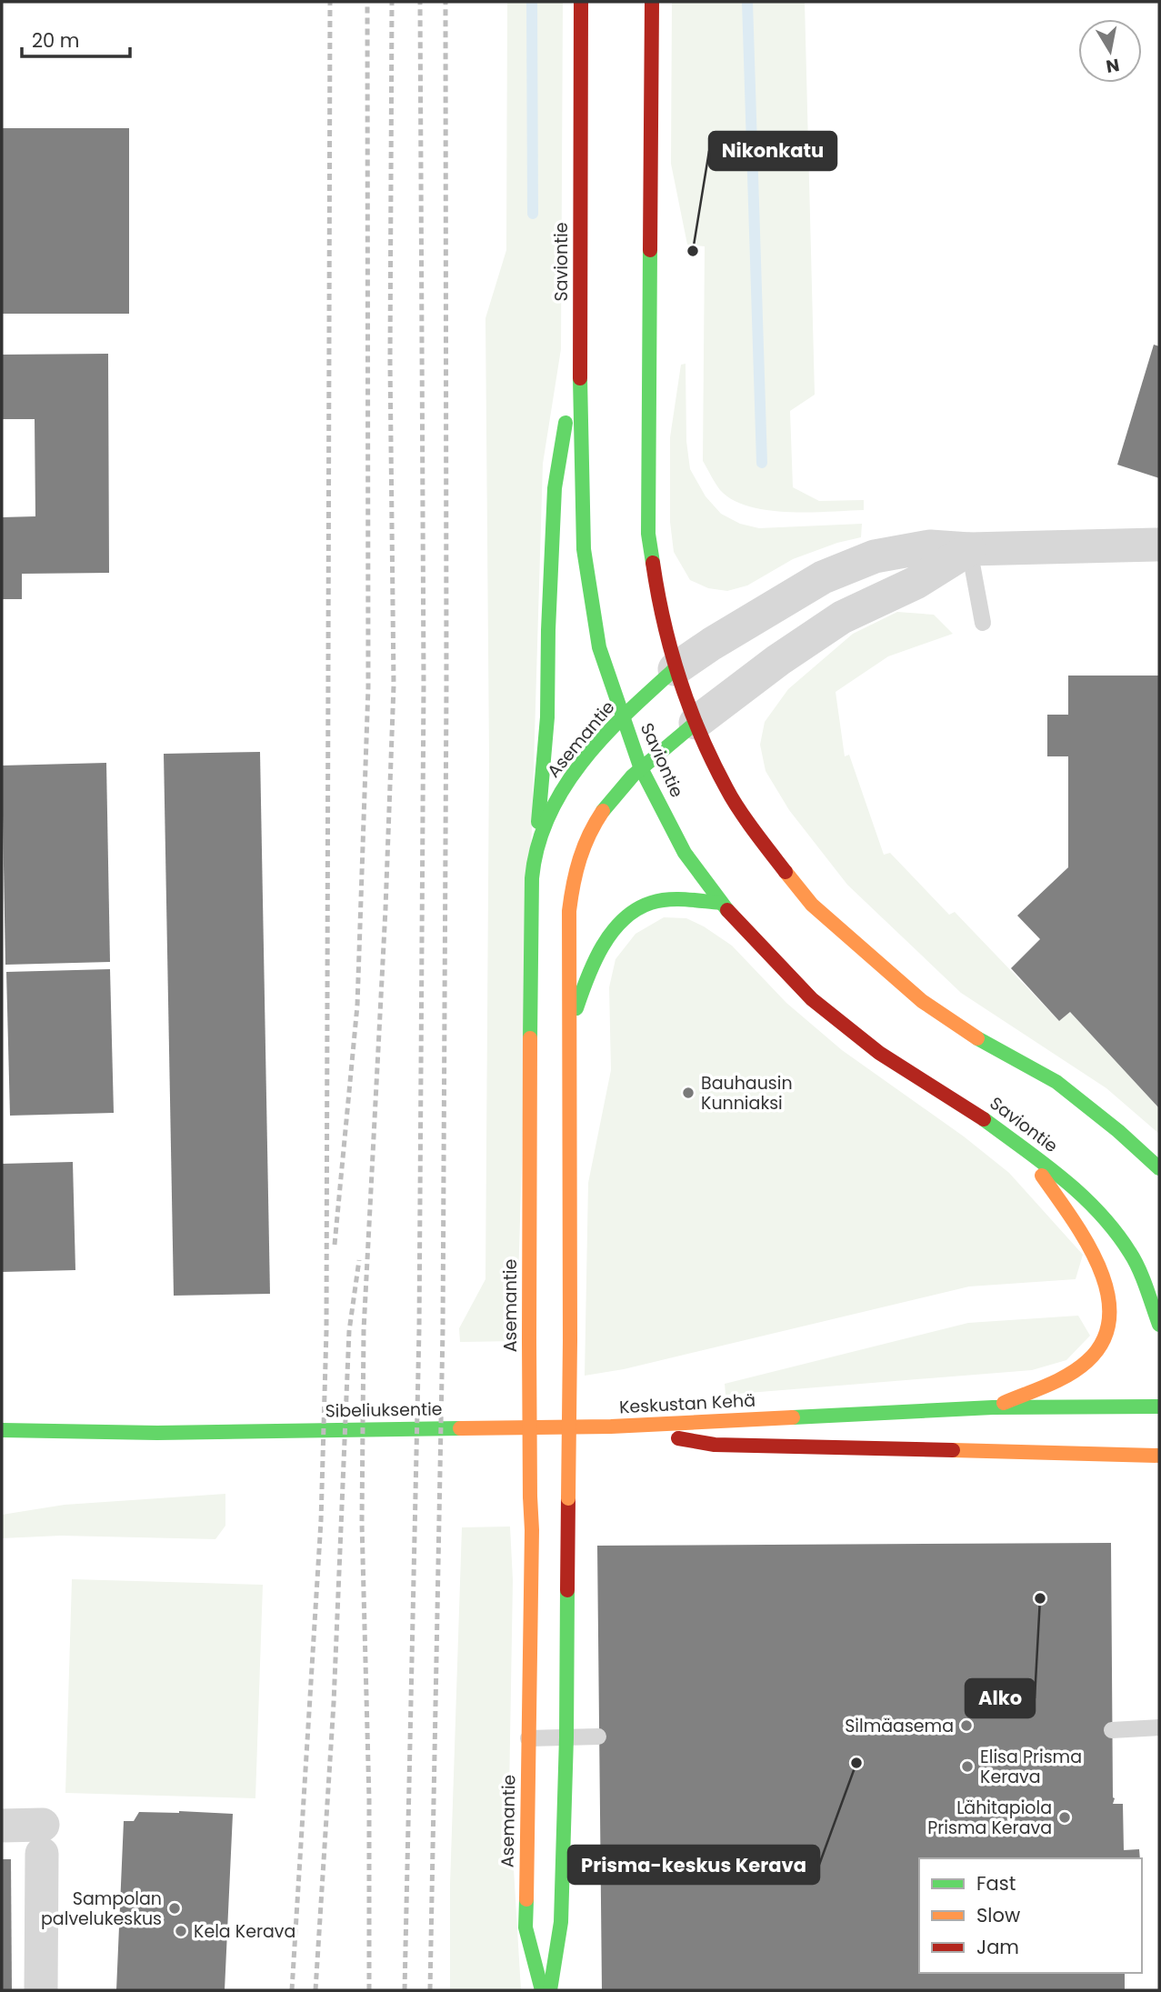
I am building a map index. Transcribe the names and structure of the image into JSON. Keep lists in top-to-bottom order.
{
  "streets": {
    "main road": [
      "Saviontie",
      "Asemantie",
      "Keskustan Kehä",
      "Sibeliuksentie"
    ]
  },
  "crossings": [
    ["Saviontie", "Asemantie"],
    ["Keskustan Kehä", "Sibeliuksentie"]
  ],
  "places": [
    "Nikonkatu",
    "Bauhausin Kunniaksi",
    "Alko",
    "Silmäasema",
    "Prisma-keskus Kerava",
    "Elisa Prisma Kerava",
    "Lähitapiola Prisma Kerava",
    "Sampolan palvelukeskus",
    "Kela Kerava"
  ],
  "legend": ["Fast", "Slow", "Jam"],
  "scale_bar": "20 m",
  "north": "bottom"
}
